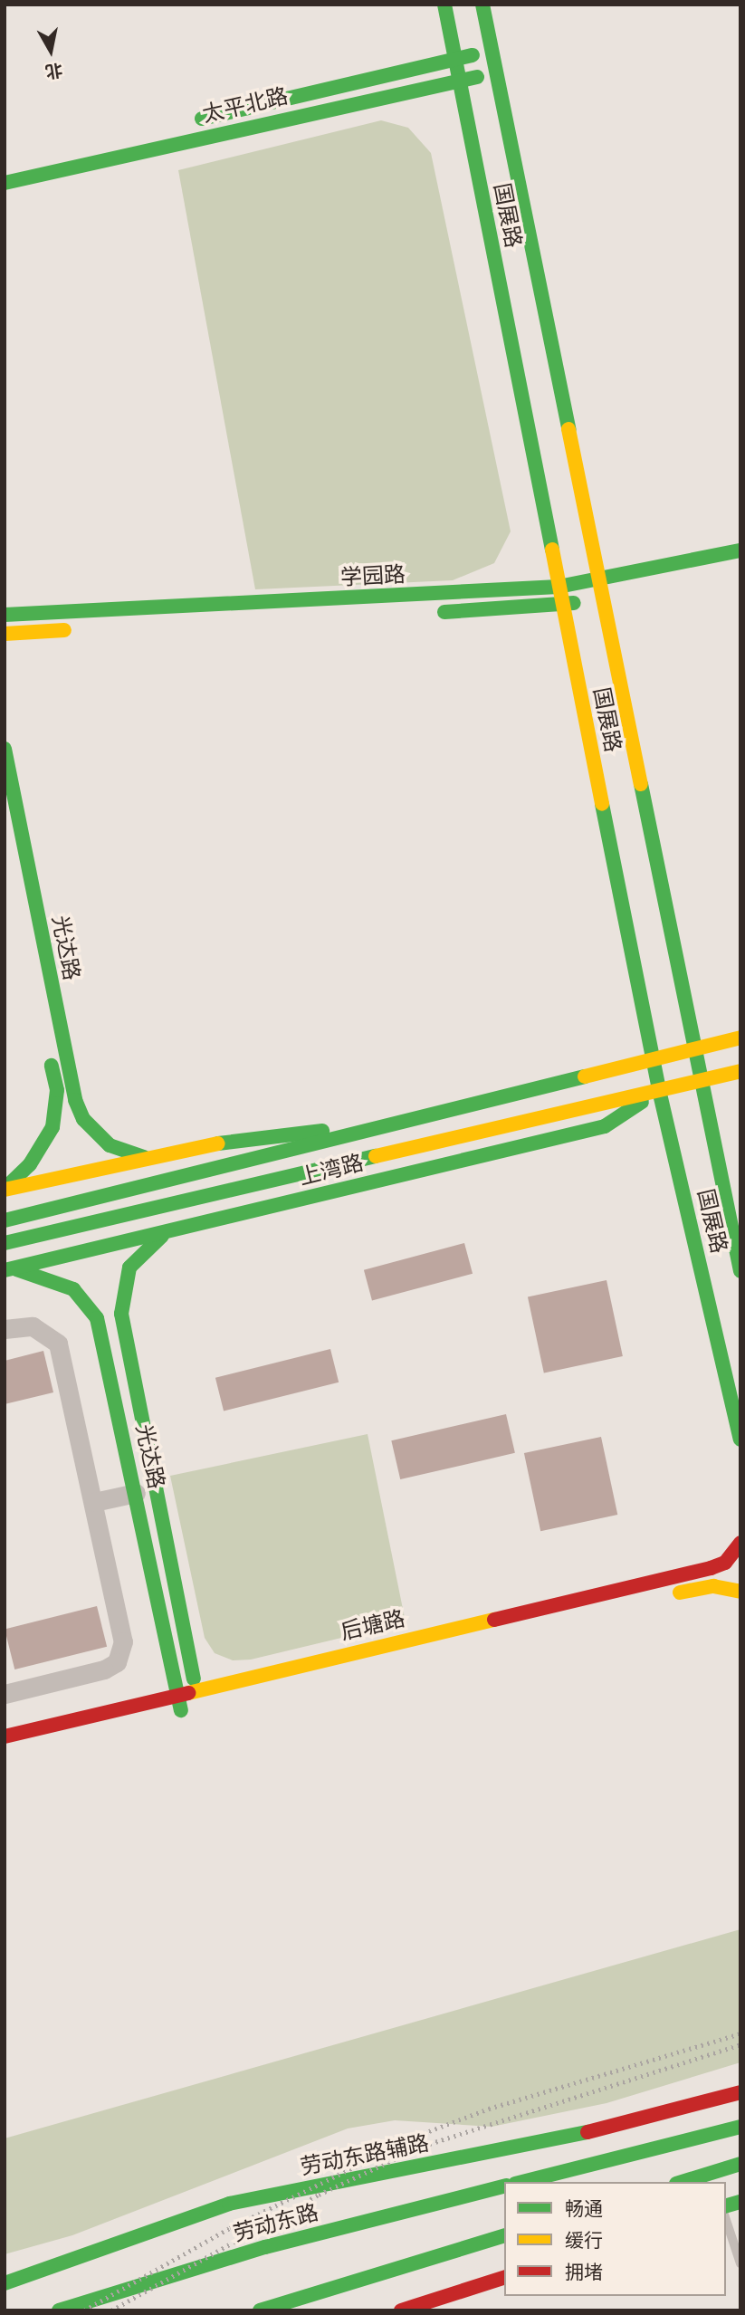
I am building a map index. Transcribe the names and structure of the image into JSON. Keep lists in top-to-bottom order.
{
  "streets": {
    "main road": [
      "太平北路",
      "国展路",
      "学园路",
      "光达路",
      "上湾路",
      "后塘路",
      "劳动东路辅路",
      "劳动东路"
    ]
  },
  "crossings": [
    ["太平北路", "国展路"],
    ["国展路", "学园路"],
    ["国展路", "上湾路"],
    ["光达路", "上湾路"],
    ["光达路", "后塘路"]
  ],
  "legend": ["畅通", "缓行", "拥堵"],
  "north": "bottom"
}
